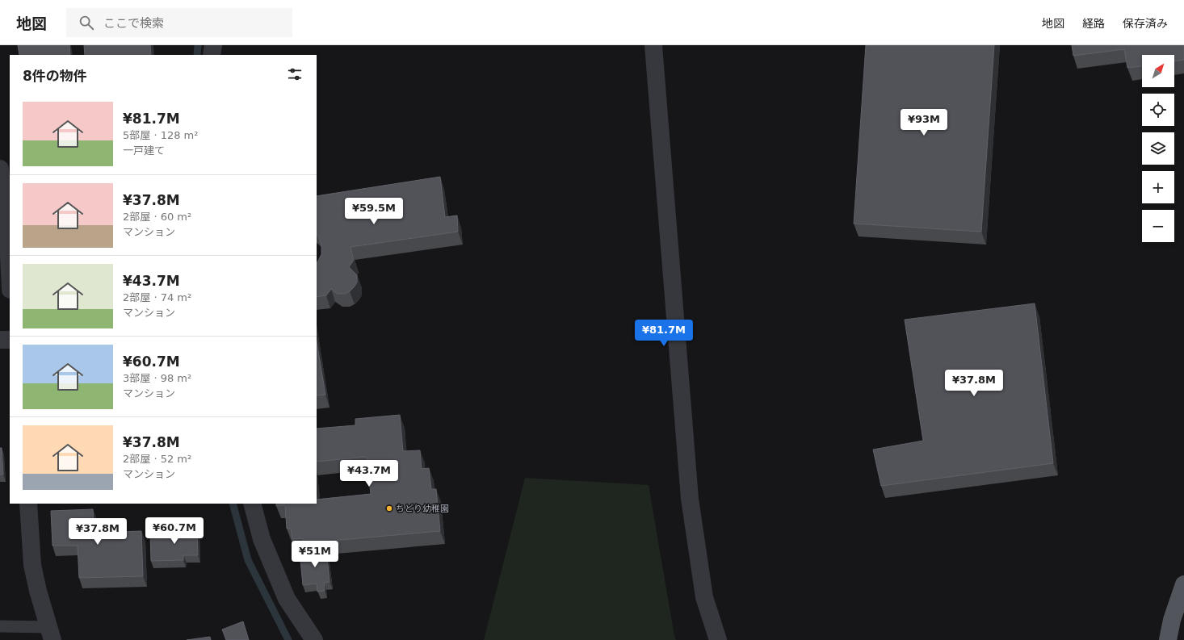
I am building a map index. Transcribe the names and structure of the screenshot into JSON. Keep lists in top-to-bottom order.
{
  "places": ["ちどり幼稚園"],
  "north": "top right",
  "page": {
    "header": "地図",
    "search": "ここで検索",
    "nav": ["地図", "経路", "保存済み"],
    "map_buttons": ["+", "−"],
    "heading": "8件の物件",
    "list": [
      {
        "name": "¥81.7M",
        "note": "5部屋 · 128 m² · 一戸建て"
      },
      {
        "name": "¥37.8M",
        "note": "2部屋 · 60 m² · マンション"
      },
      {
        "name": "¥43.7M",
        "note": "2部屋 · 74 m² · マンション"
      },
      {
        "name": "¥60.7M",
        "note": "3部屋 · 98 m² · マンション"
      },
      {
        "name": "¥37.8M",
        "note": "2部屋 · 52 m² · マンション"
      }
    ],
    "price": [
      "¥93M",
      "¥59.5M",
      "¥81.7M",
      "¥37.8M",
      "¥43.7M",
      "¥60.7M",
      "¥37.8M",
      "¥51M"
    ]
  }
}
